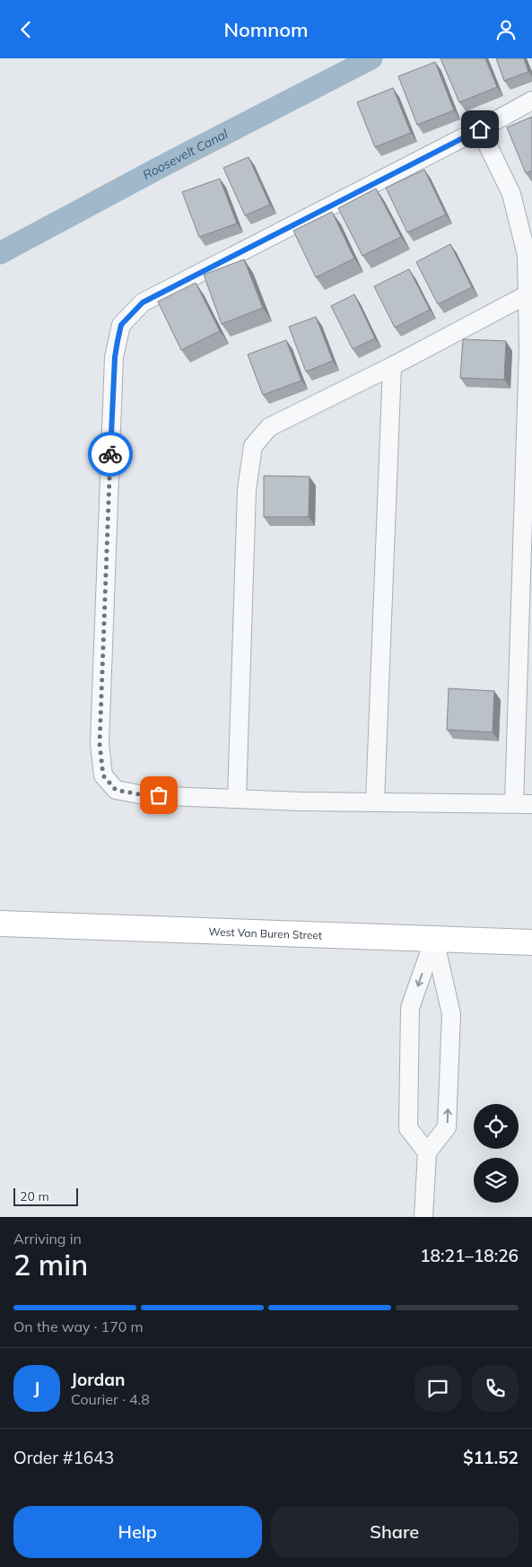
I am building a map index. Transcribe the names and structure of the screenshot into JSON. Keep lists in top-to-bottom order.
{
  "streets": {
    "main road": ["West Van Buren Street"]
  },
  "water": ["Roosevelt Canal"],
  "scale_bar": "20 m",
  "page": {
    "header": "Nomnom",
    "scale": "20 m",
    "heading": ["2 min", "Arriving in", "18:21–18:26"],
    "panel": [
      "Jordan",
      "Courier · 4.8",
      "Order #1643",
      "$11.52"
    ],
    "bar": "On the way · 170 m",
    "round": "J",
    "buttons": ["Help", "Share"]
  }
}
